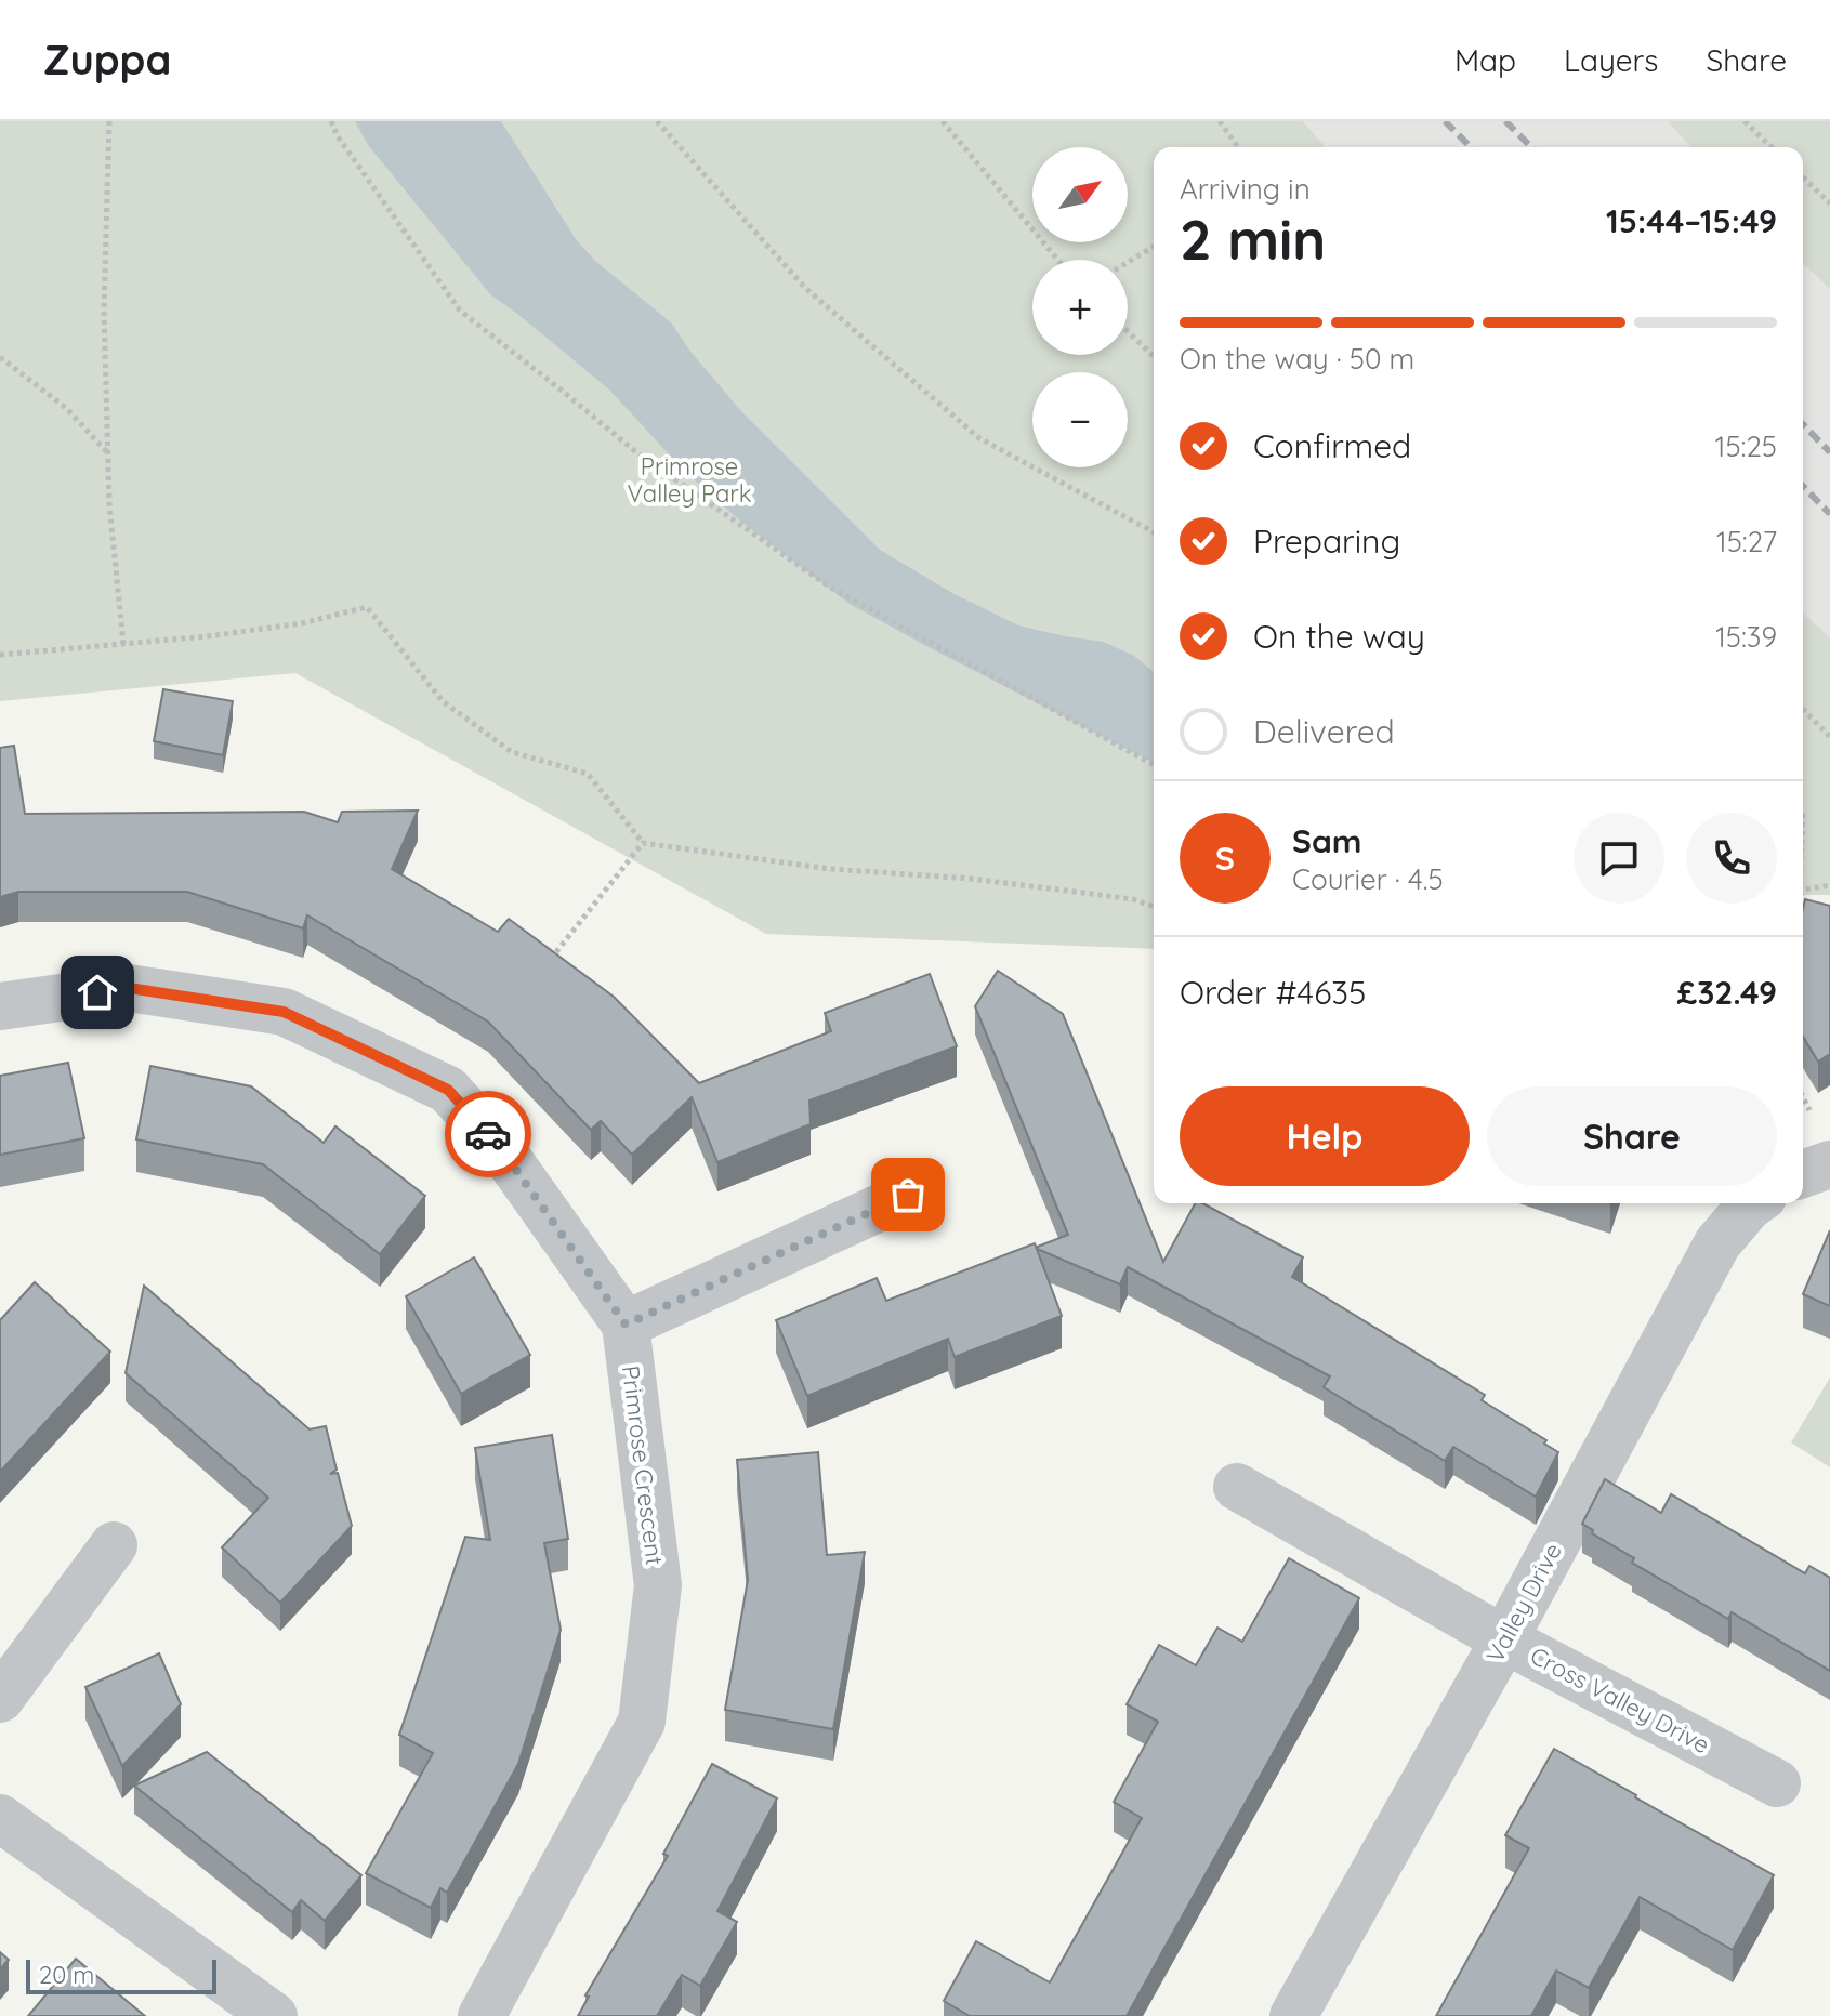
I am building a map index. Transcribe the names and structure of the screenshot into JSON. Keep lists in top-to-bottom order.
{
  "streets": {
    "street": ["Primrose Crescent", "Valley Drive", "Cross Valley Drive"]
  },
  "crossings": [
    ["Valley Drive", "Cross Valley Drive"]
  ],
  "parks": ["Primrose Valley Park"],
  "scale_bar": "20 m",
  "north": "top right",
  "page": {
    "header": "Zuppa",
    "nav": ["Map", "Layers", "Share"],
    "map_buttons": ["+", "−"],
    "heading": ["2 min", "Arriving in", "15:44–15:49"],
    "panel": [
      "Sam",
      "Courier · 4.5",
      "Order #4635",
      "£32.49"
    ],
    "bar": "On the way · 50 m",
    "list": [
      ["Confirmed", "15:25"],
      ["Preparing", "15:27"],
      ["On the way", "15:39"],
      "Delivered"
    ],
    "round": "S",
    "buttons": ["Help", "Share"],
    "scale": "20 m"
  }
}
